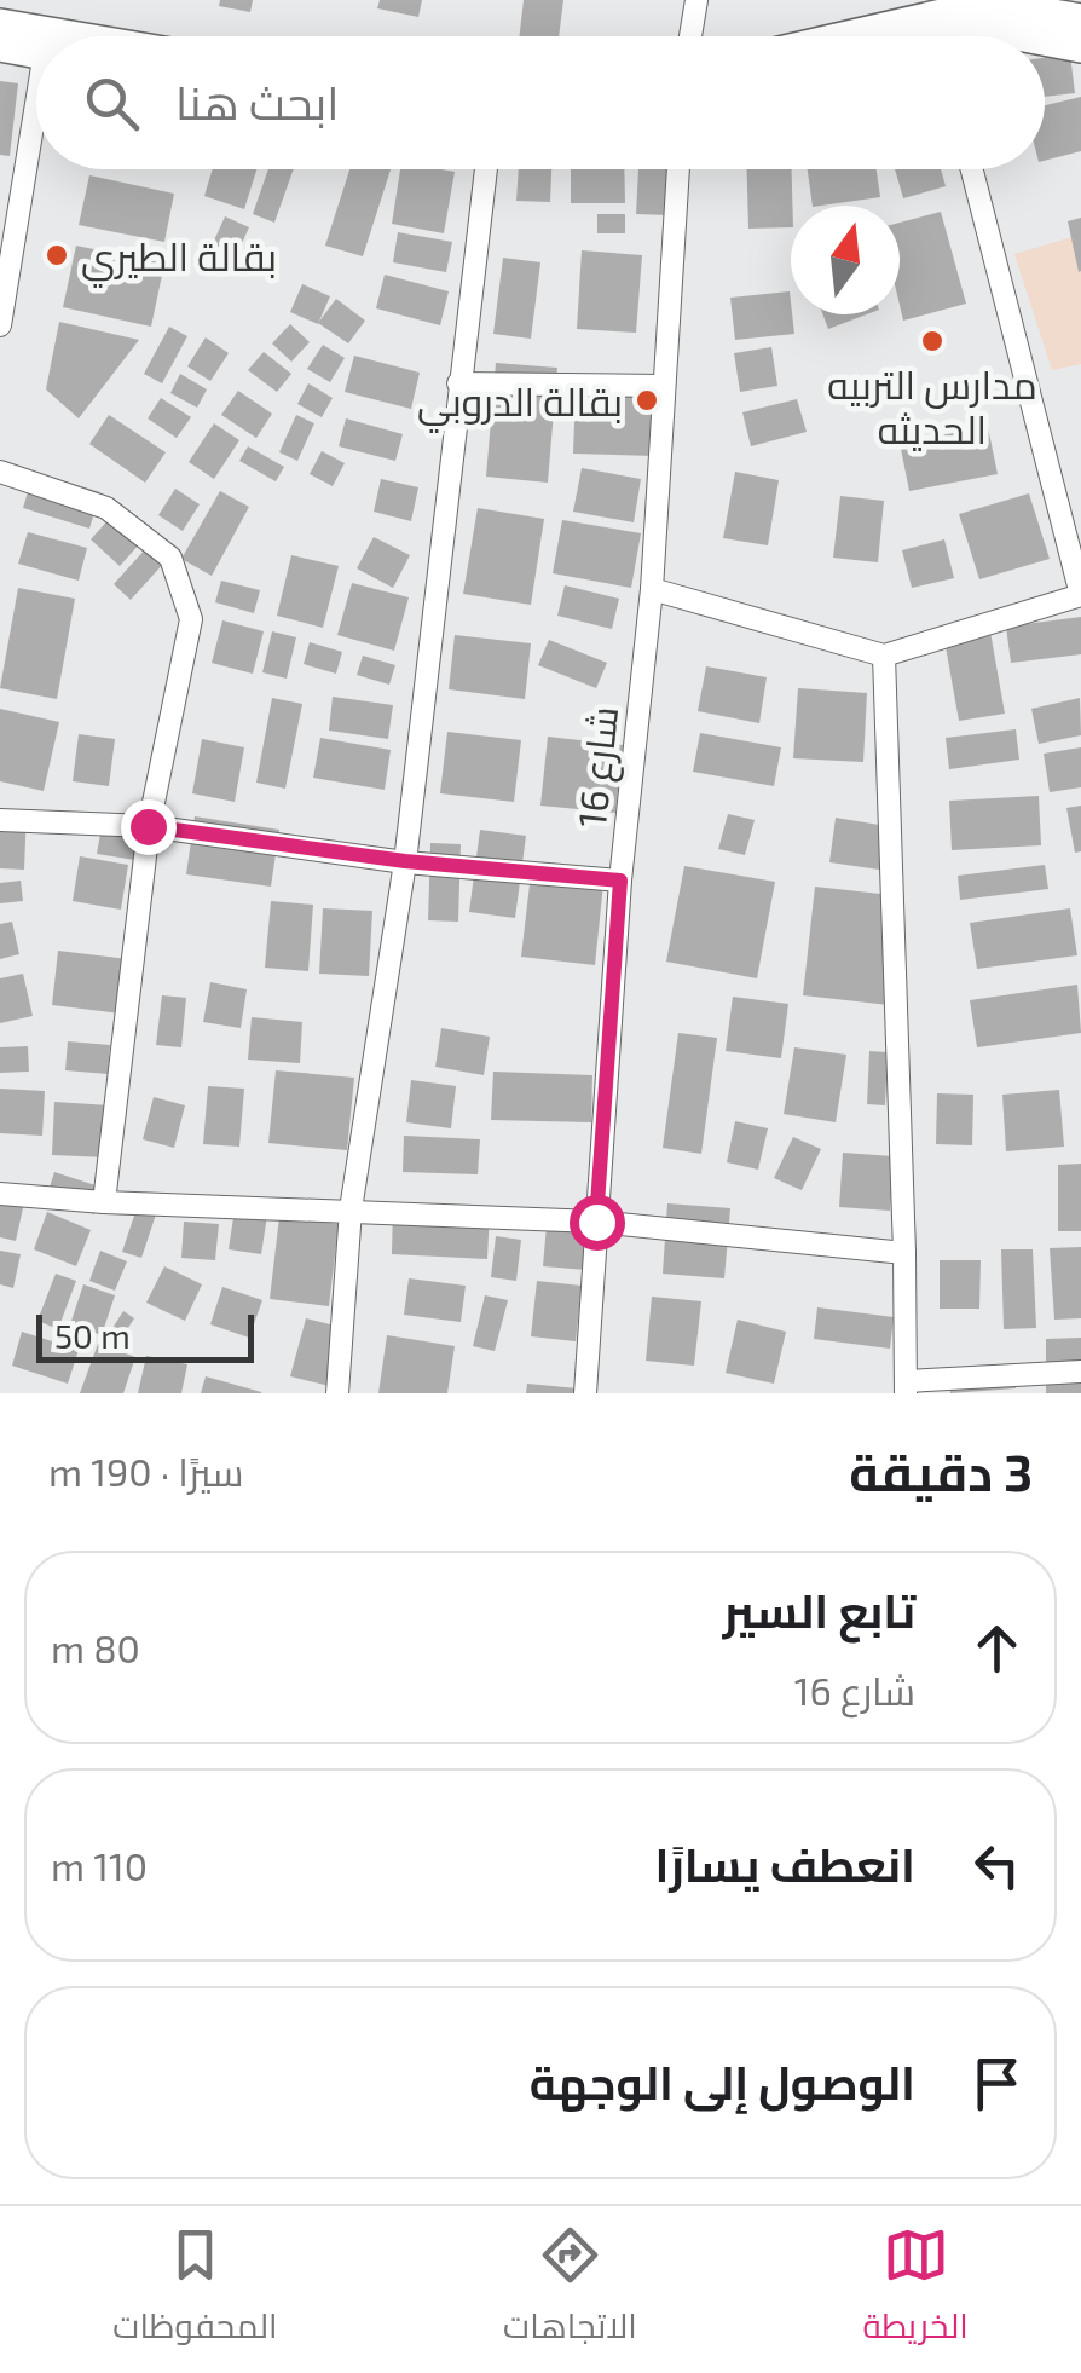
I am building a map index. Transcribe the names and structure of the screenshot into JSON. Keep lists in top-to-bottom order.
{
  "streets": {
    "street": ["شارع 16"]
  },
  "places": ["بقالة الطيري", "مدارس التربيه الحديثه", "بقالة الدروبي"],
  "scale_bar": "50 m",
  "north": "top",
  "page": {
    "search": "ابحث هنا",
    "scale": "50 m",
    "heading": ["3 دقيقة", "سيرًا · 190 m"],
    "list": [
      ["تابع السير", "شارع 16", "80 m"],
      ["انعطف يسارًا", "110 m"],
      "الوصول إلى الوجهة"
    ],
    "nav": ["الخريطة", "الاتجاهات", "المحفوظات"]
  }
}
